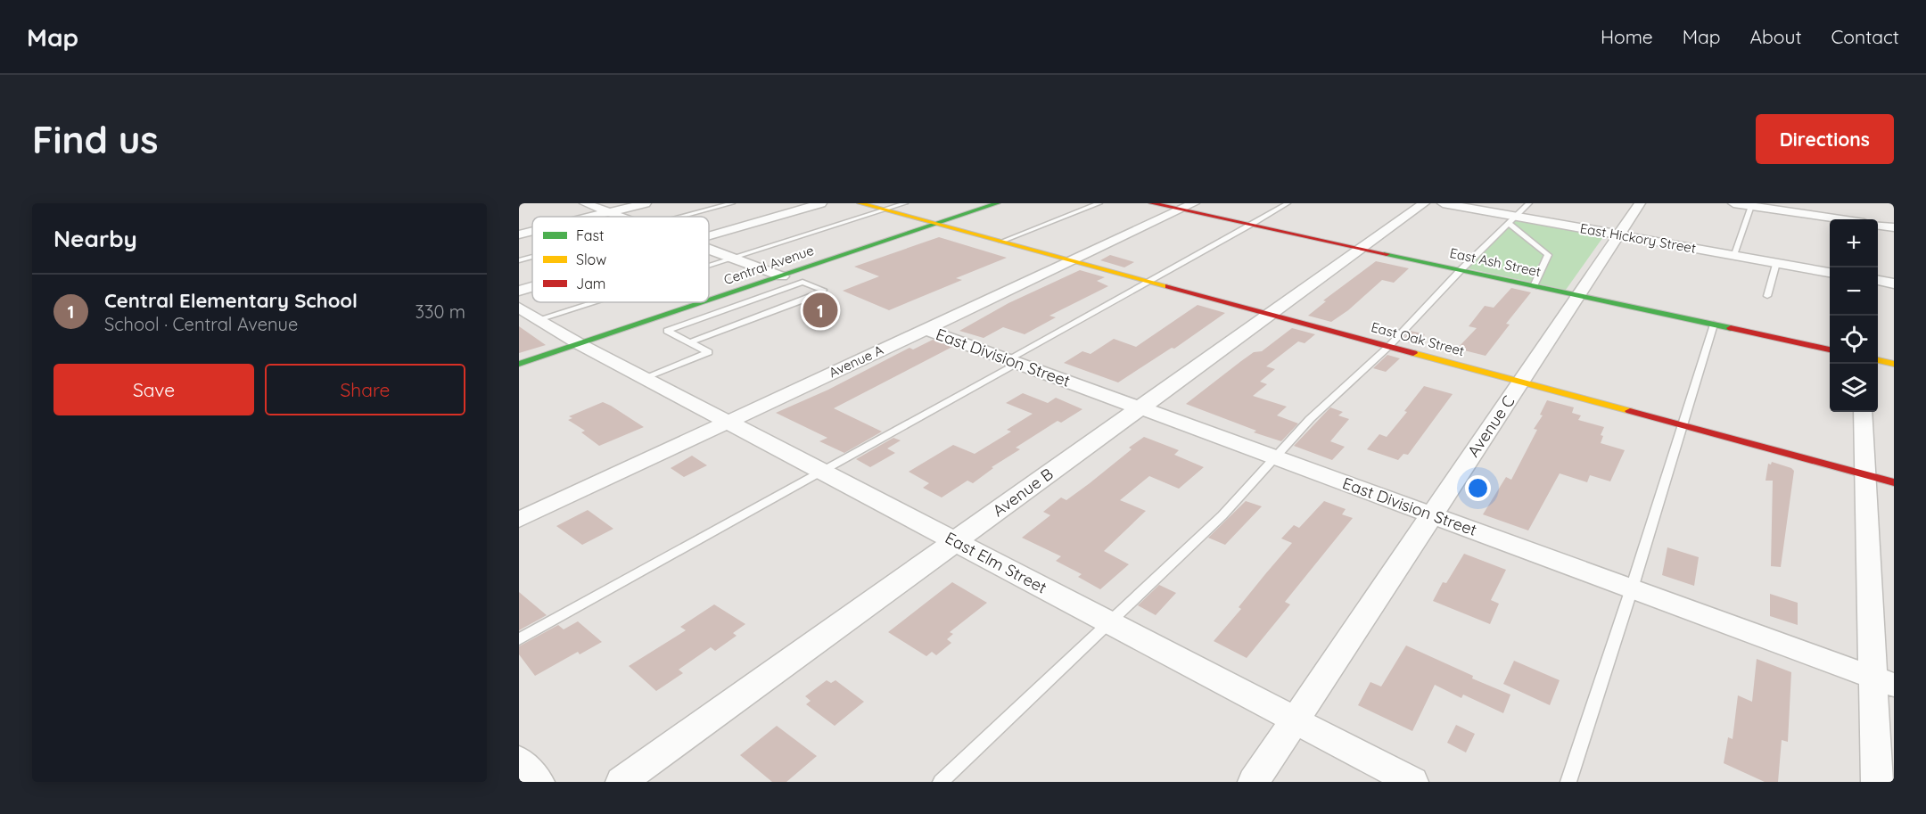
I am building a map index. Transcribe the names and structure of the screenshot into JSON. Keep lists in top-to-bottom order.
{
  "streets": {
    "street": [
      "East Hickory Street",
      "East Ash Street",
      "Central Avenue",
      "East Oak Street",
      "East Division Street",
      "Avenue A",
      "Avenue C",
      "Avenue B",
      "East Elm Street"
    ]
  },
  "crossings": [
    ["East Hickory Street", "Avenue C"],
    ["East Ash Street", "Avenue A"],
    ["East Ash Street", "Avenue C"],
    ["East Ash Street", "Avenue B"],
    ["Central Avenue", "East Oak Street"],
    ["Central Avenue", "East Elm Street"],
    ["East Oak Street", "Avenue A"],
    ["East Oak Street", "Avenue C"],
    ["East Oak Street", "Avenue B"],
    ["East Division Street", "Avenue A"],
    ["East Division Street", "Avenue C"],
    ["East Division Street", "Avenue B"],
    ["Avenue A", "East Elm Street"],
    ["Avenue C", "East Elm Street"],
    ["Avenue B", "East Elm Street"]
  ],
  "legend": ["Fast", "Slow", "Jam"],
  "page": {
    "header": "Map",
    "nav": [
      "Home",
      "Map",
      "About",
      "Contact"
    ],
    "buttons": [
      "Directions",
      ["Save", "Share"]
    ],
    "title": "Find us",
    "heading": "Nearby",
    "map_buttons": ["+", "−"],
    "list": [
      {
        "mark": "1",
        "name": "Central Elementary School",
        "note": "School · Central Avenue",
        "value": "330 m"
      }
    ],
    "pins": "1"
  }
}
